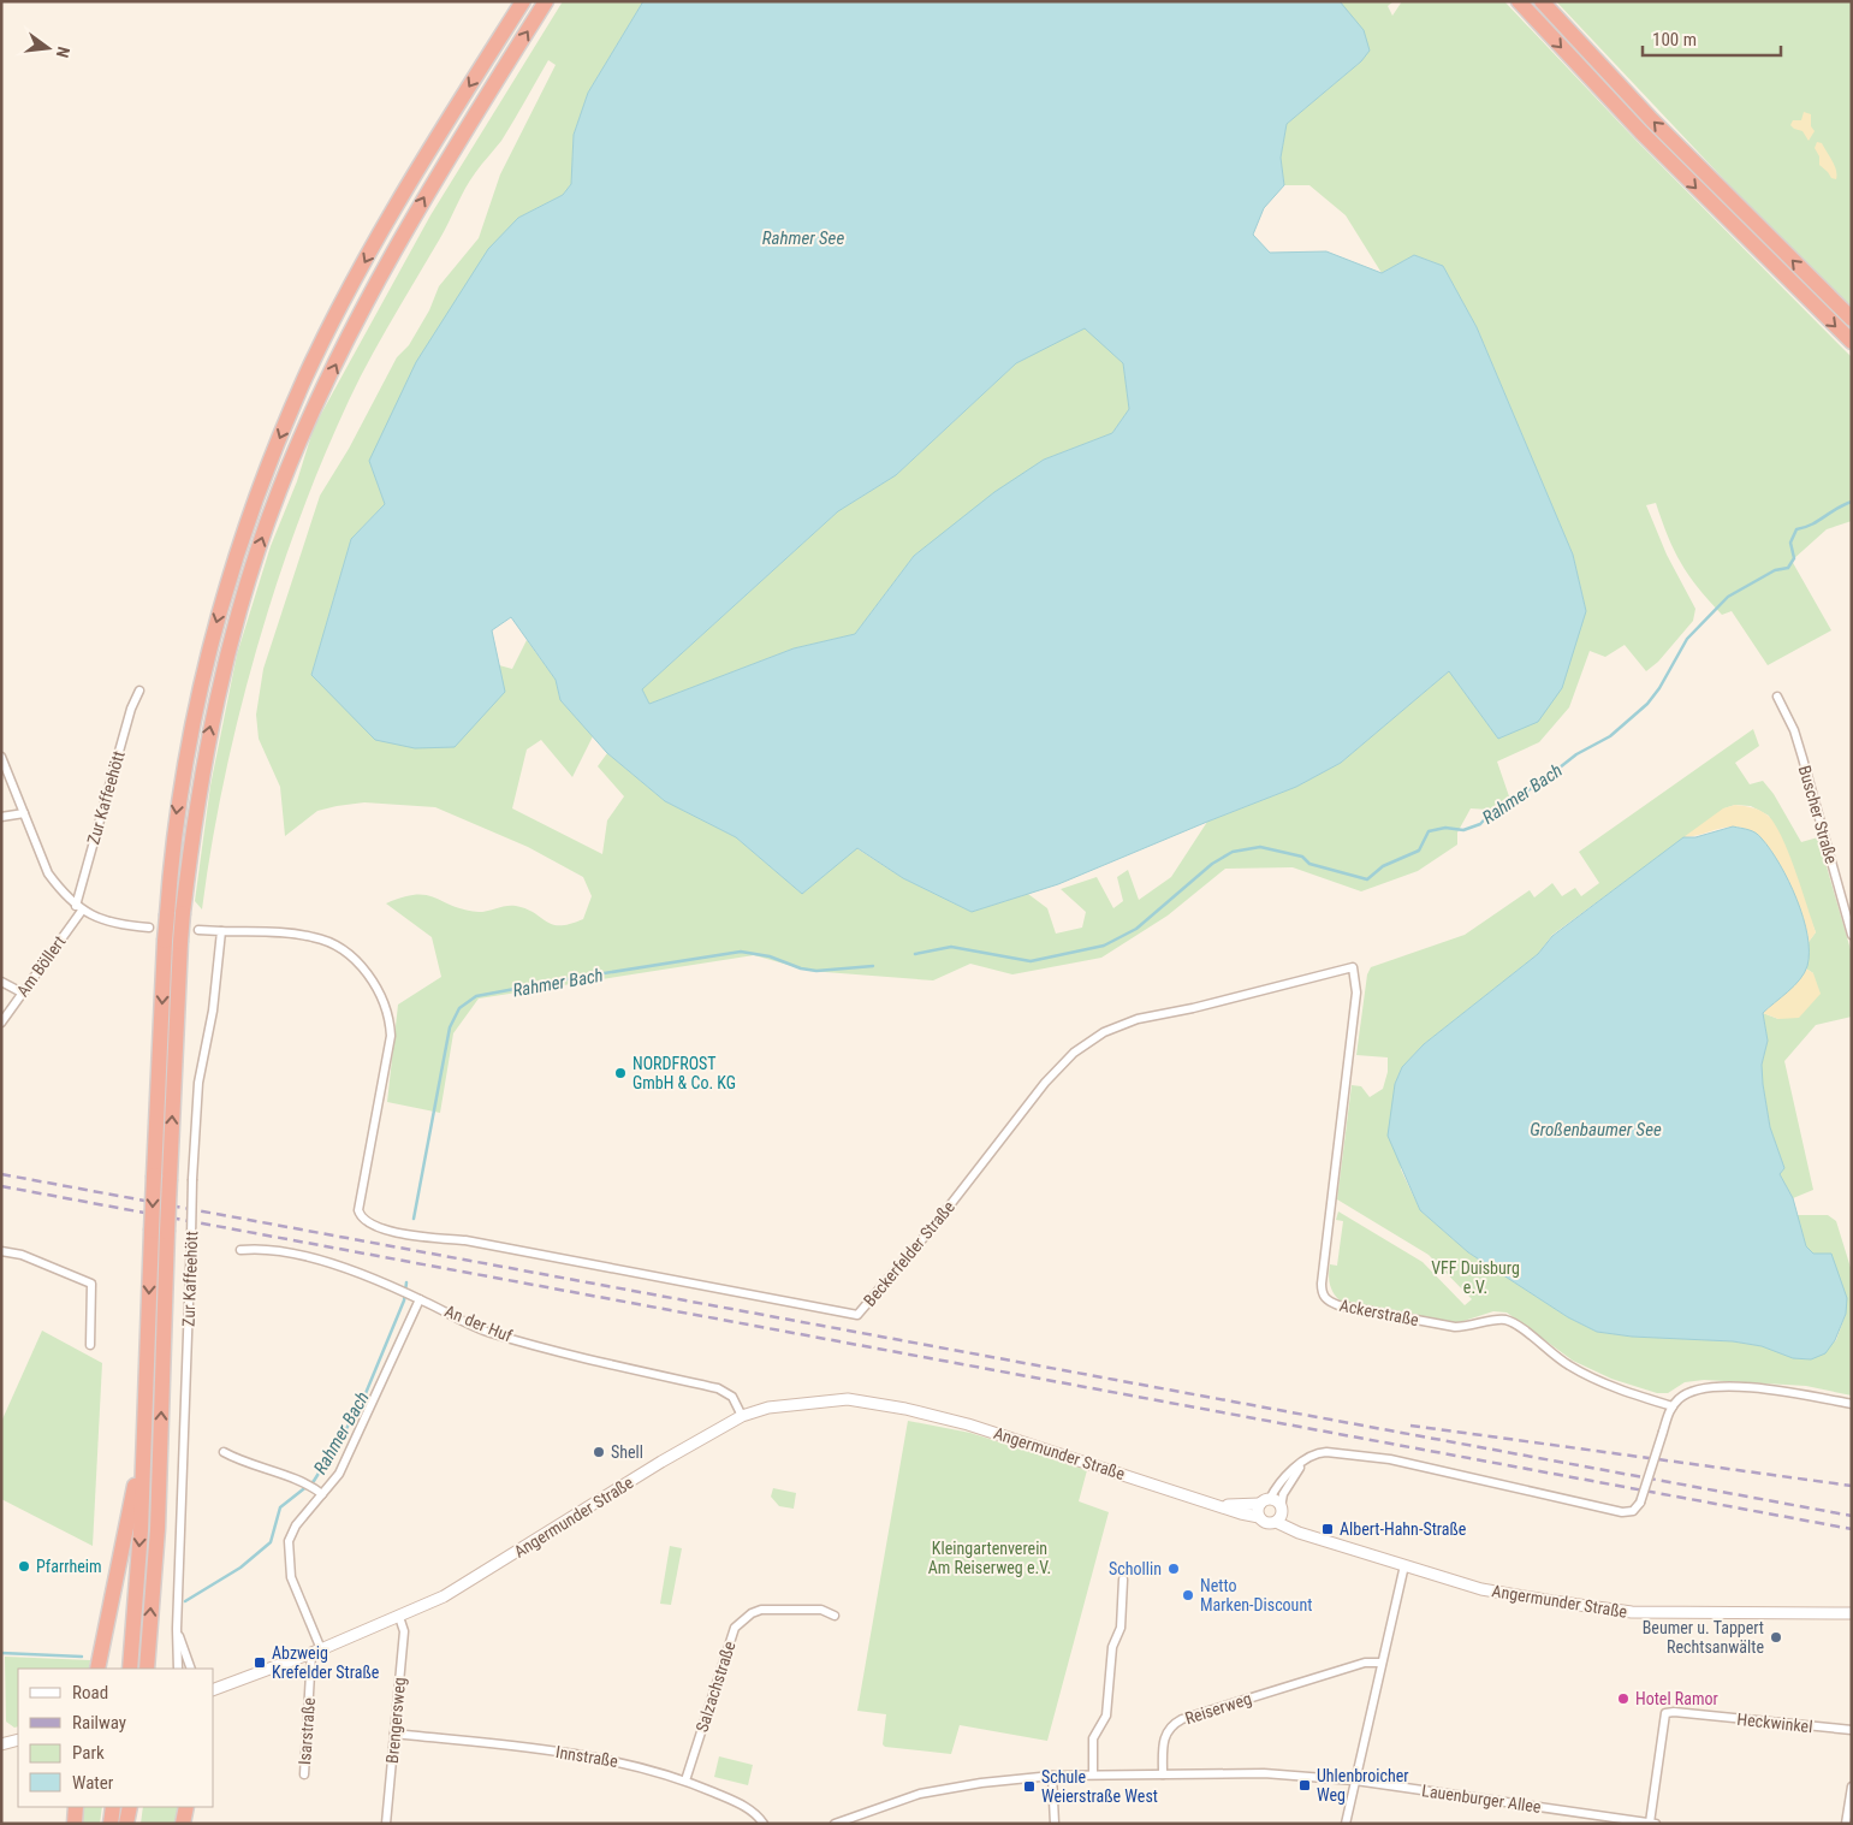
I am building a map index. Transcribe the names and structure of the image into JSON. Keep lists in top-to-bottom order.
{
  "streets": {
    "main road": ["Angermunder Straße"],
    "street": [
      "Zur Kaffeehött",
      "Buscher Straße",
      "Am Böllert",
      "Beckerfelder Straße",
      "Ackerstraße",
      "An der Huf",
      "Salzachstraße",
      "Reiserweg",
      "Brengersweg",
      "Heckwinkel",
      "Isarstraße",
      "Innstraße",
      "Lauenburger Allee"
    ]
  },
  "crossings": [
    ["Zur Kaffeehött", "Am Böllert"],
    ["Zur Kaffeehött", "Beckerfelder Straße"],
    ["Beckerfelder Straße", "Ackerstraße"],
    ["An der Huf", "Angermunder Straße"],
    ["Angermunder Straße", "Brengersweg"],
    ["Angermunder Straße", "Isarstraße"],
    ["Salzachstraße", "Innstraße"],
    ["Reiserweg", "Lauenburger Allee"],
    ["Brengersweg", "Innstraße"],
    ["Heckwinkel", "Lauenburger Allee"]
  ],
  "water": ["Rahmer See", "Rahmer Bach", "Großenbaumer See"],
  "parks": ["VFF Duisburg e.V.", "Kleingartenverein Am Reiserweg e.V."],
  "places": {
    "other": [
      "NORDFROST GmbH & Co. KG",
      "Shell",
      "Pfarrheim",
      "Schollin",
      "Netto Marken-Discount",
      "Beumer u. Tappert Rechtsanwälte",
      "Hotel Ramor"
    ],
    "transit": [
      "Albert-Hahn-Straße",
      "Abzweig Krefelder Straße",
      "Uhlenbroicher Weg",
      "Schule Weierstraße West"
    ]
  },
  "legend": [
    "Road",
    "Railway",
    "Park",
    "Water"
  ],
  "scale_bar": "100 m",
  "north": "right"
}
